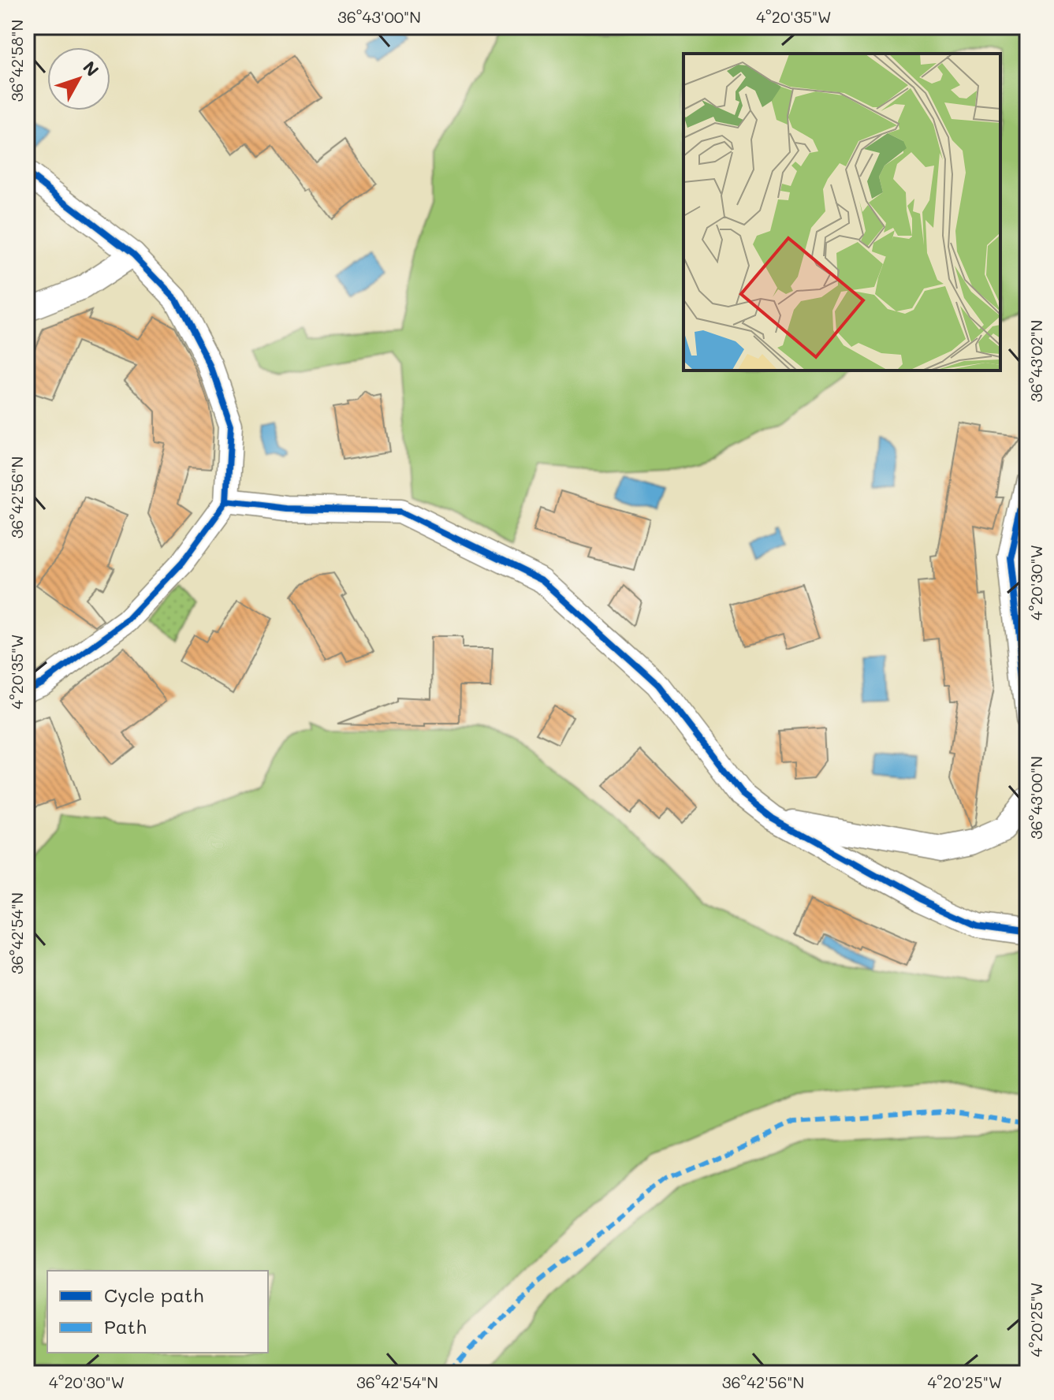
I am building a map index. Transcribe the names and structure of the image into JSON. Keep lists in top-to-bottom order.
{
  "legend": ["Cycle path", "Path"],
  "north": "top right",
  "coordinates": [
    "36°43'00\"N",
    "4°20'35\"W",
    "36°42'58\"N",
    "36°43'02\"N",
    "36°42'56\"N",
    "4°20'30\"W",
    "36°42'54\"N",
    "4°20'25\"W"
  ]
}
